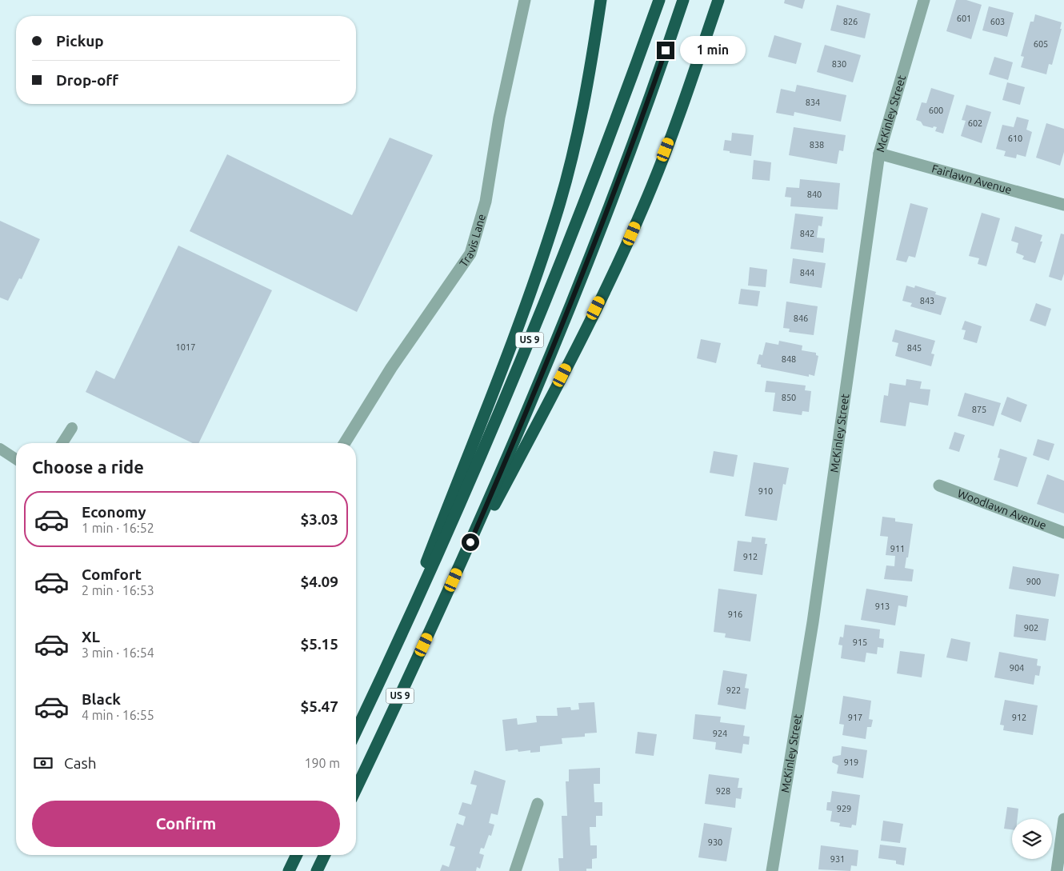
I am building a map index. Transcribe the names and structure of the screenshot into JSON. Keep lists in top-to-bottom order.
{
  "streets": {
    "highway": ["US 9"],
    "street": [
      "McKinley Street",
      "Fairlawn Avenue",
      "Travis Lane",
      "Woodlawn Avenue"
    ]
  },
  "crossings": [
    ["McKinley Street", "Fairlawn Avenue"]
  ],
  "house_numbers": [
    "601",
    "826",
    "603",
    "605",
    "830",
    "834",
    "600",
    "602",
    "610",
    "838",
    "840",
    "842",
    "844",
    "843",
    "846",
    "1017",
    "845",
    "848",
    "850",
    "875",
    "910",
    "911",
    "912",
    "900",
    "913",
    "916",
    "902",
    "915",
    "904",
    "922",
    "917",
    "912",
    "924",
    "919",
    "928",
    "929",
    "930",
    "931"
  ],
  "page": {
    "banner": ["Pickup", "Drop-off"],
    "bubble": "1 min",
    "heading": "Choose a ride",
    "list": [
      {
        "name": "Economy",
        "note": "1 min · 16:52",
        "value": "$3.03"
      },
      {
        "name": "Comfort",
        "note": "2 min · 16:53",
        "value": "$4.09"
      },
      {
        "name": "XL",
        "note": "3 min · 16:54",
        "value": "$5.15"
      },
      {
        "name": "Black",
        "note": "4 min · 16:55",
        "value": "$5.47"
      }
    ],
    "pay": ["Cash", "190 m"],
    "buttons": "Confirm"
  }
}
